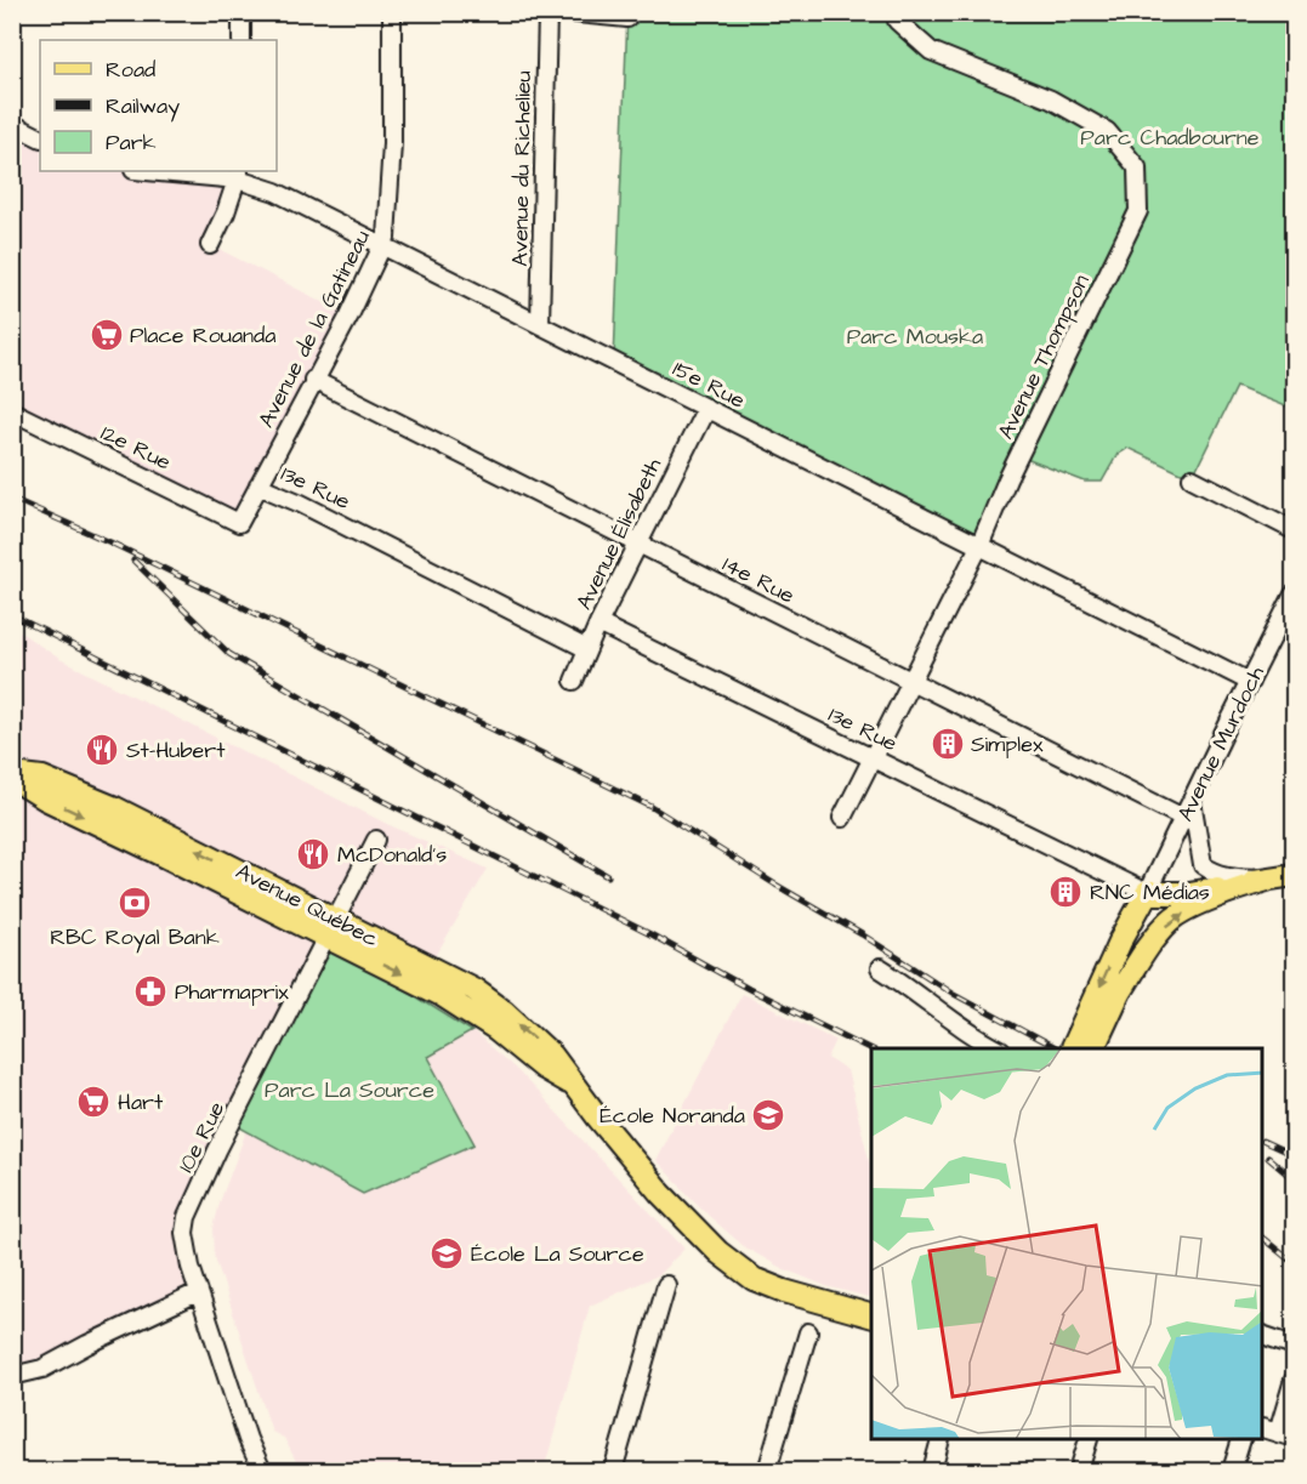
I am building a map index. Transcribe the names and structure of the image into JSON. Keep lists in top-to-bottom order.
{
  "streets": {
    "main road": ["Avenue Murdoch", "Avenue Québec"],
    "street": [
      "Avenue du Richelieu",
      "Avenue de la Gatineau",
      "Avenue Thompson",
      "15e Rue",
      "12e Rue",
      "13e Rue",
      "Avenue Élisabeth",
      "14e Rue",
      "10e Rue"
    ]
  },
  "crossings": [
    ["Avenue du Richelieu", "15e Rue"],
    ["Avenue de la Gatineau", "15e Rue"],
    ["Avenue de la Gatineau", "12e Rue"],
    ["Avenue de la Gatineau", "13e Rue"],
    ["Avenue de la Gatineau", "14e Rue"],
    ["Avenue Thompson", "15e Rue"],
    ["Avenue Thompson", "13e Rue"],
    ["Avenue Thompson", "14e Rue"],
    ["15e Rue", "Avenue Élisabeth"],
    ["15e Rue", "Avenue Murdoch"],
    ["13e Rue", "Avenue Élisabeth"],
    ["13e Rue", "Avenue Murdoch"],
    ["Avenue Élisabeth", "14e Rue"],
    ["14e Rue", "Avenue Murdoch"],
    ["Avenue Québec", "10e Rue"]
  ],
  "parks": ["Parc Chadbourne", "Parc Mouska", "Parc La Source"],
  "places": {
    "supermarket": ["Place Rouanda", "Hart"],
    "building": ["Simplex", "RNC Médias"],
    "restaurant": ["St-Hubert", "McDonald's"],
    "bank": ["RBC Royal Bank"],
    "pharmacy": ["Pharmaprix"],
    "school or university": ["École Noranda", "École La Source"]
  },
  "legend": ["Road", "Railway", "Park"]
}
